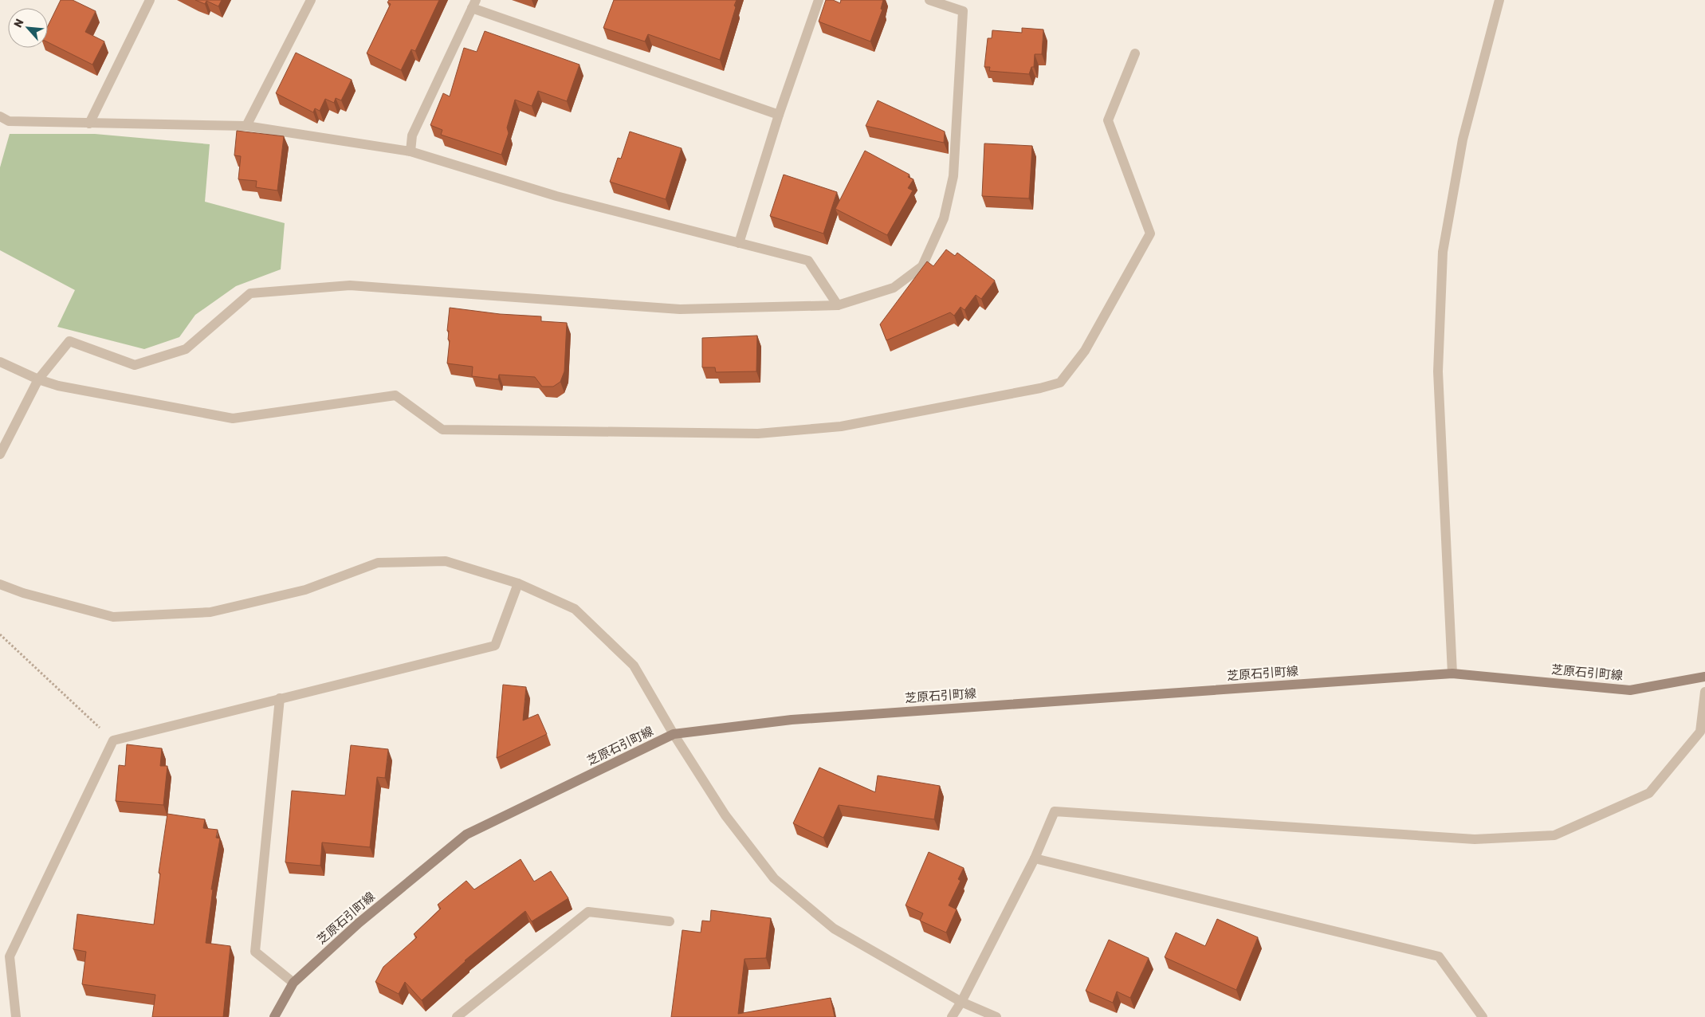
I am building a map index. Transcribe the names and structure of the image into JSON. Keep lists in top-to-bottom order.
{
  "streets": {
    "main road": ["芝原石引町線"]
  },
  "north": "top left"
}
